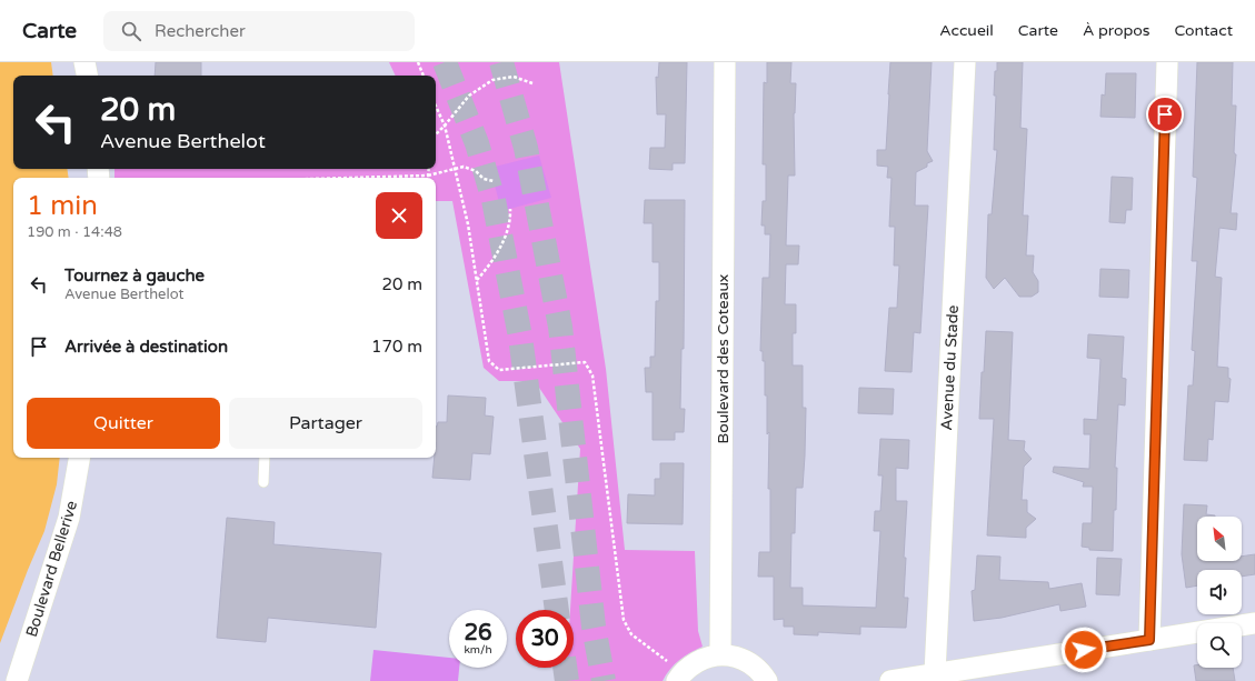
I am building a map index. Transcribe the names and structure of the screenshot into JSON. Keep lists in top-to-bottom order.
{
  "streets": {
    "street": ["Boulevard des Coteaux", "Avenue du Stade", "Boulevard Bellerive"]
  },
  "north": "top left",
  "page": {
    "header": "Carte",
    "search": "Rechercher",
    "nav": [
      "Accueil",
      "Carte",
      "À propos",
      "Contact"
    ],
    "turn": ["20 m", "Avenue Berthelot"],
    "heading": ["1 min", "190 m · 14:48"],
    "list": [
      {
        "name": "Tournez à gauche",
        "note": "Avenue Berthelot",
        "value": "20 m"
      },
      {
        "name": "Arrivée à destination",
        "value": "170 m"
      }
    ],
    "buttons": ["Quitter", "Partager"],
    "speed": "26 km/h",
    "limit": "30"
  }
}
